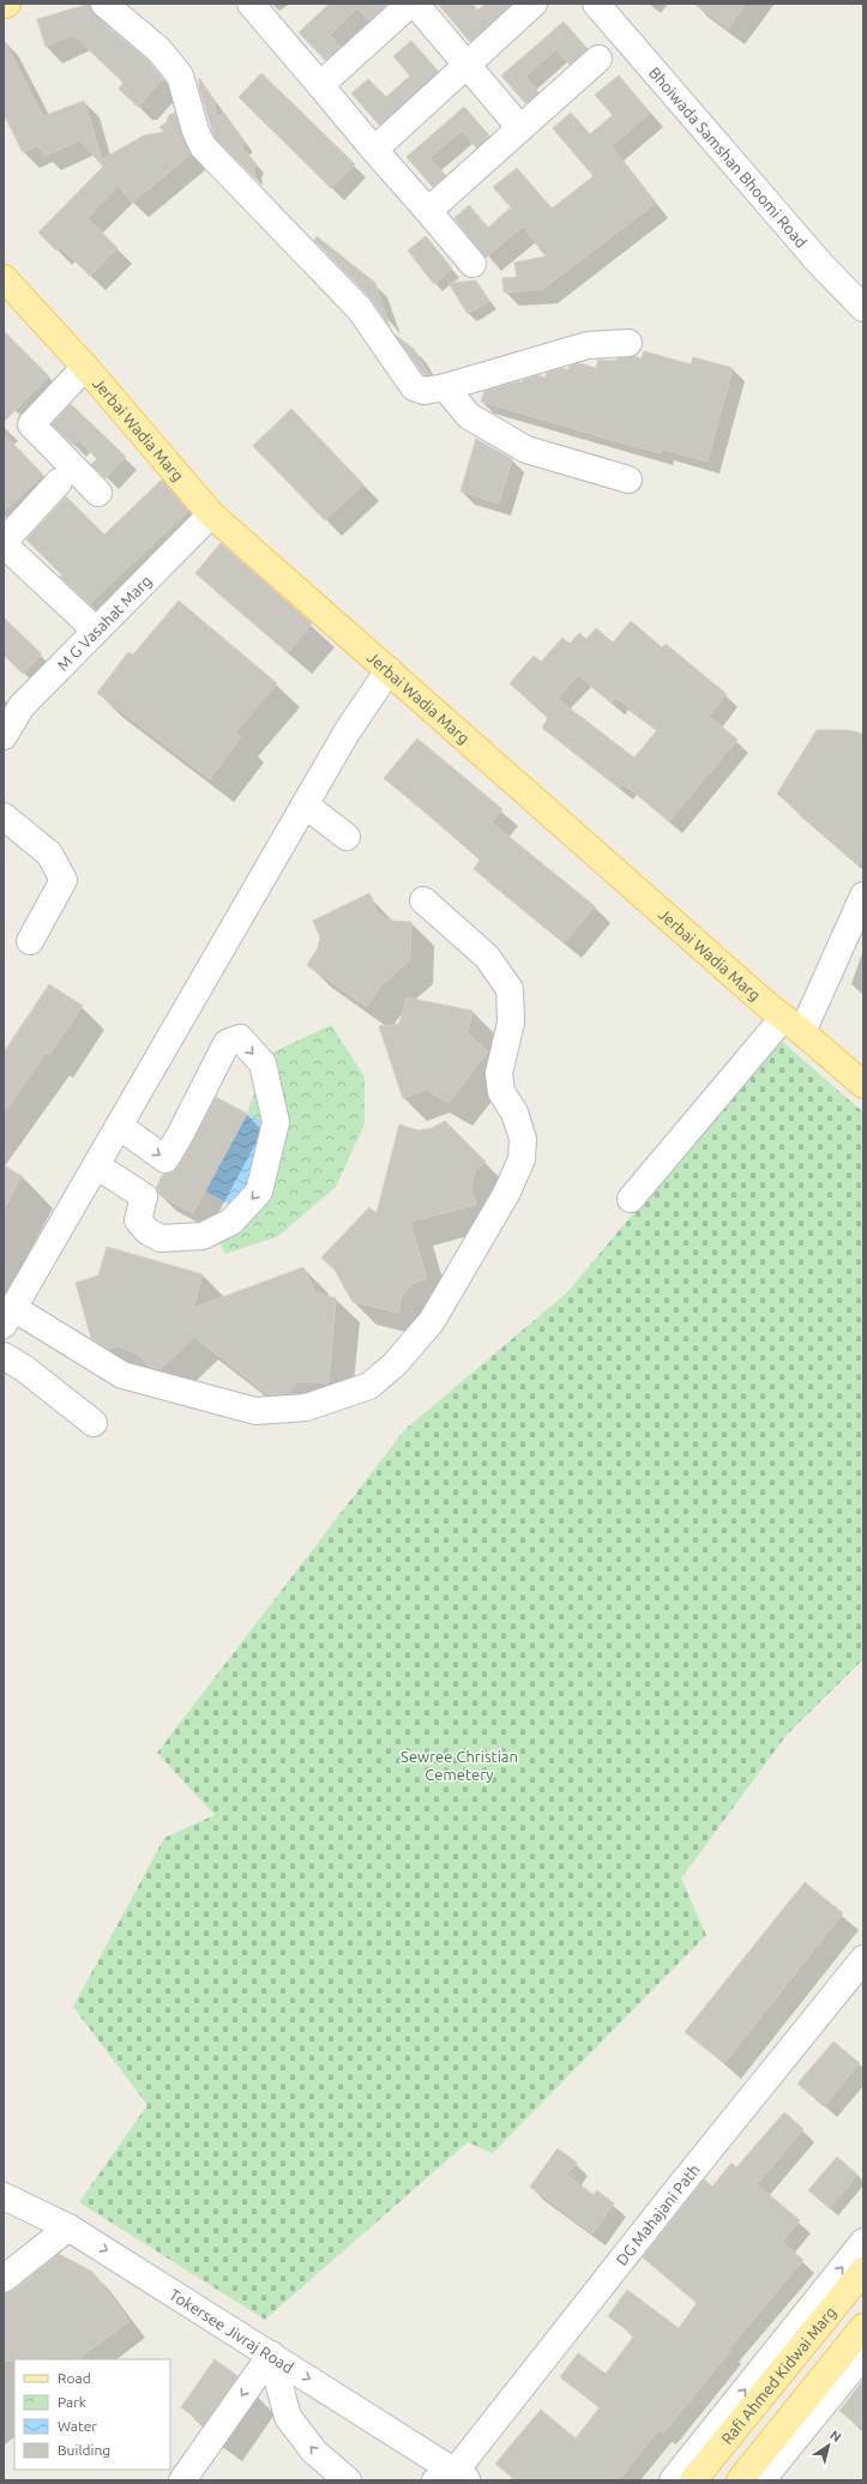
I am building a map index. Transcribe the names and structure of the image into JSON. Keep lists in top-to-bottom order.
{
  "streets": {
    "main road": ["Jerbai Wadia Marg", "Rafi Ahmed Kidwai Marg"],
    "street": [
      "Bhoiwada Samshan Bhoomi Road",
      "M G Vasahat Marg",
      "DG Mahajani Path",
      "Tokersee Jivraj Road"
    ]
  },
  "crossings": [
    ["Jerbai Wadia Marg", "M G Vasahat Marg"],
    ["DG Mahajani Path", "Tokersee Jivraj Road"]
  ],
  "one_way": ["Tokersee Jivraj Road"],
  "parks": ["Sewree Christian Cemetery"],
  "legend": [
    "Road",
    "Park",
    "Water",
    "Building"
  ],
  "north": "top right"
}
